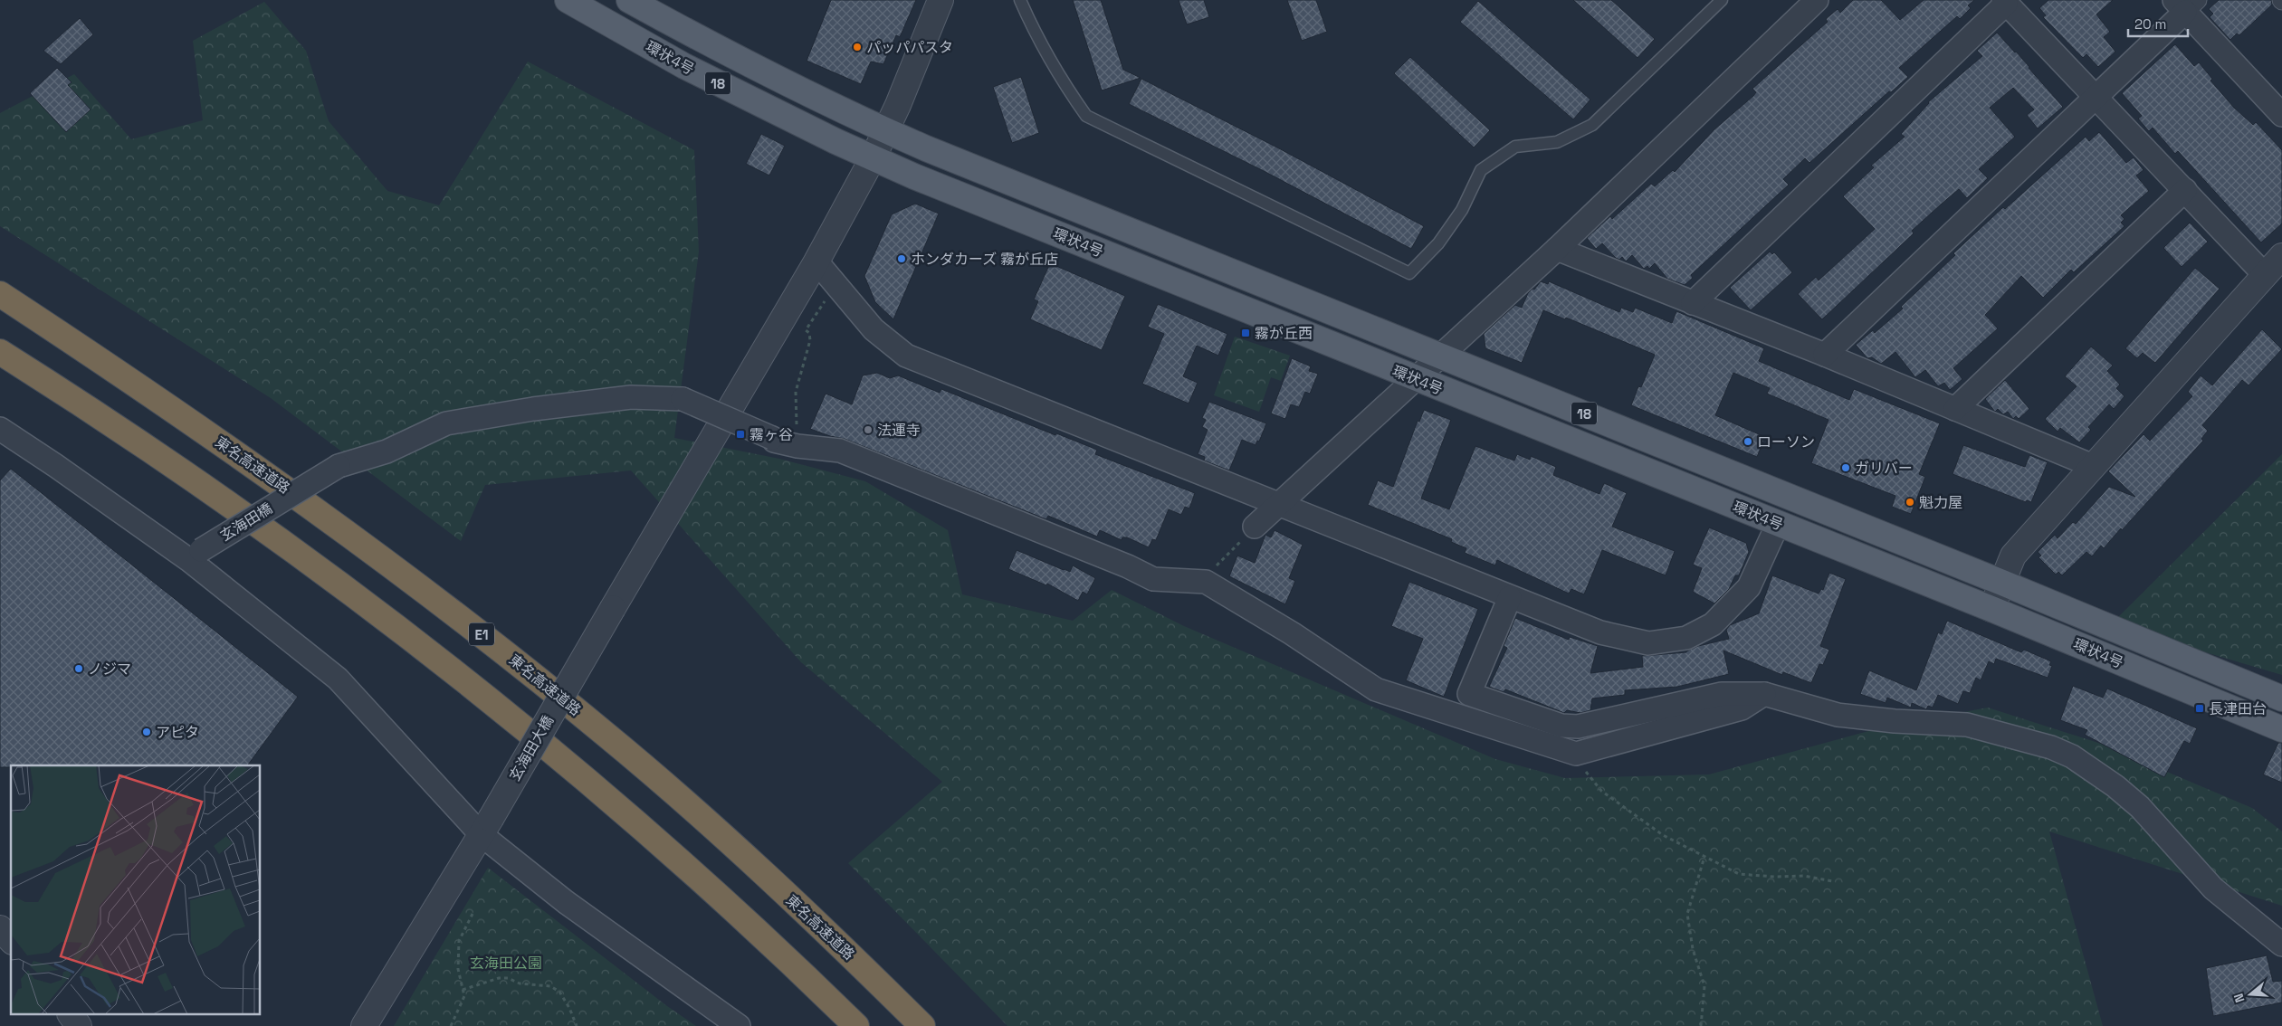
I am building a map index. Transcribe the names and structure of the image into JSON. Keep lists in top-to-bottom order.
{
  "streets": {
    "highway": ["東名高速道路", "E1"],
    "main road": ["環状4号", "18"],
    "street": ["玄海田橋", "玄海田大橋"]
  },
  "crossings": [
    ["環状4号", "玄海田大橋"]
  ],
  "parks": ["玄海田公園"],
  "places": {
    "other": [
      "パッパパスタ",
      "ホンダカーズ 霧が丘店",
      "法運寺",
      "ローソン",
      "ガリバー",
      "魁力屋",
      "ノジマ",
      "アピタ"
    ],
    "transit": ["霧が丘西", "霧ヶ谷", "長津田台"]
  },
  "scale_bar": "20 m",
  "north": "left"
}
